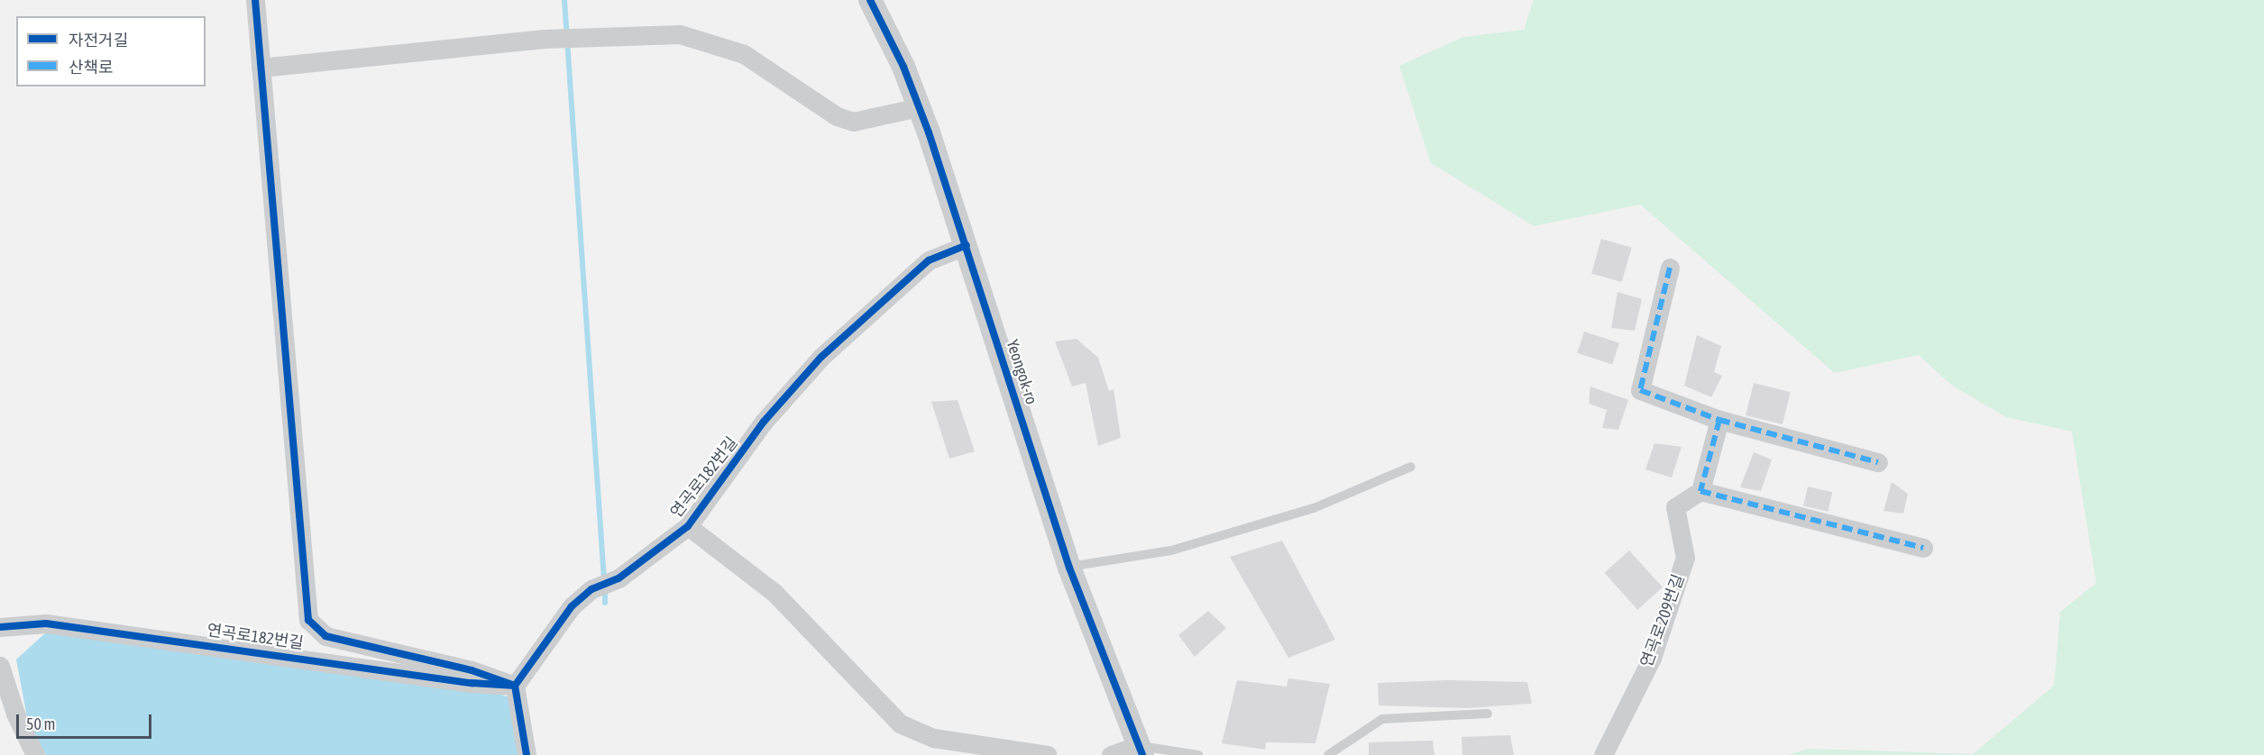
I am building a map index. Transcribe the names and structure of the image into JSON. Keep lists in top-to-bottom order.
{
  "streets": {
    "street": ["Yeongok-ro", "연곡로182번길", "연곡로209번길"]
  },
  "crossings": [
    ["Yeongok-ro", "연곡로182번길"]
  ],
  "legend": ["자전거길", "산책로"],
  "scale_bar": "50 m"
}
